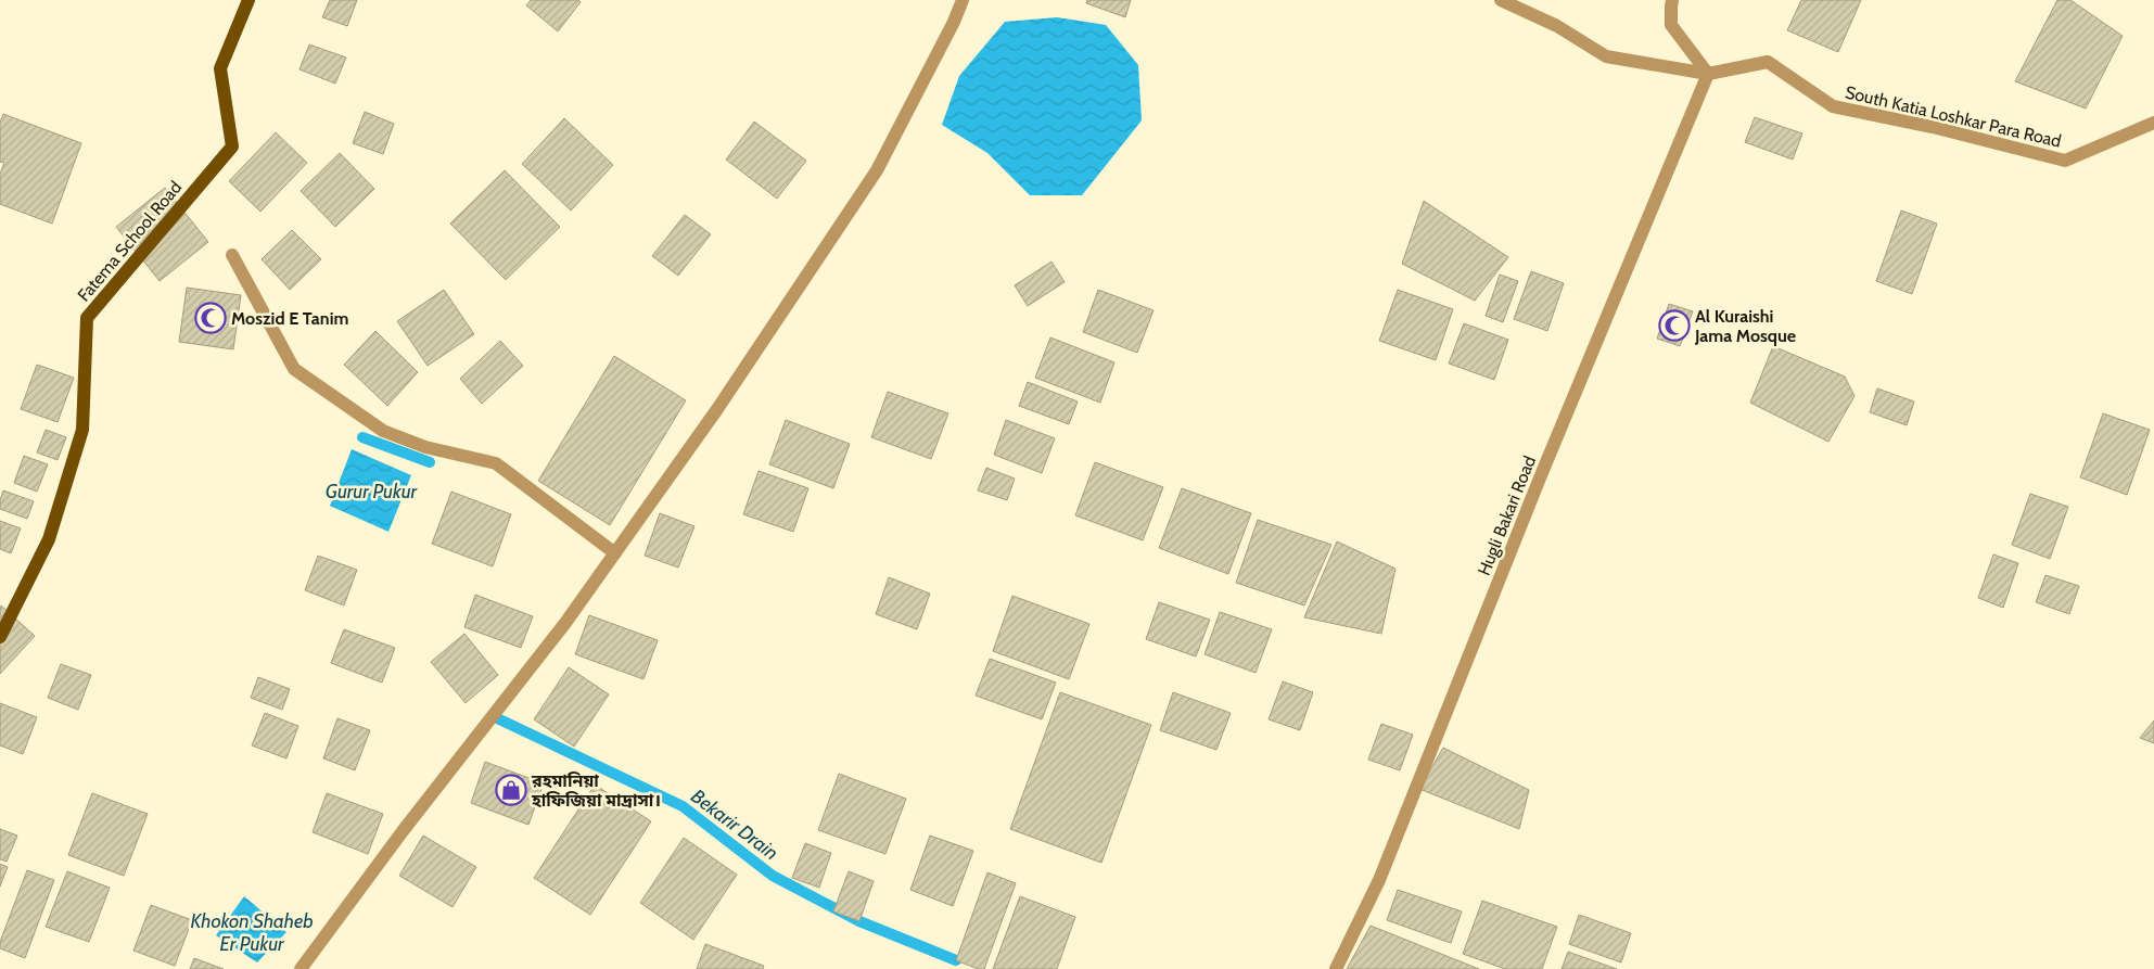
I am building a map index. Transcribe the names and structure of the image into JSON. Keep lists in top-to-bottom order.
{
  "streets": {
    "main road": ["Fatema School Road"],
    "street": ["South Katia Loshkar Para Road", "Hugli Bakari Road"]
  },
  "crossings": [
    ["South Katia Loshkar Para Road", "Hugli Bakari Road"]
  ],
  "water": ["Gurur Pukur", "Bekarir Drain", "Khokon Shaheb Er Pukur"],
  "places": {
    "mosque": ["Moszid E Tanim", "Al Kuraishi Jama Mosque"],
    "shop": ["রহমানিয়া হাফিজিয়া মাদ্রাসা।"]
  }
}
